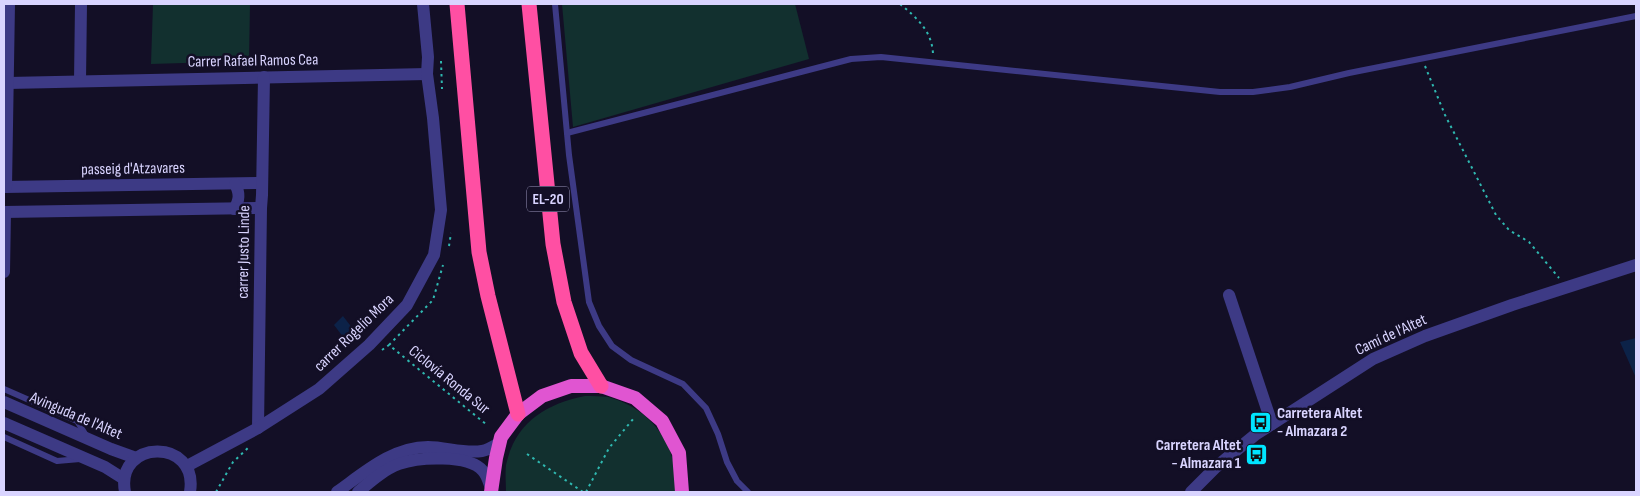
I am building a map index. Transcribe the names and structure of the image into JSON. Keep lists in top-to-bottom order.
{
  "streets": {
    "highway": ["EL-20"],
    "street": [
      "Carrer Rafael Ramos Cea",
      "passeig d'Atzavares",
      "carrer Justo Linde",
      "carrer Rogelio Mora",
      "Camí de l'Altet",
      "Avinguda de l'Altet"
    ],
    "path": ["Ciclovía Ronda Sur"]
  },
  "crossings": [
    ["Carrer Rafael Ramos Cea", "carrer Justo Linde"],
    ["Carrer Rafael Ramos Cea", "carrer Rogelio Mora"],
    ["passeig d'Atzavares", "carrer Justo Linde"],
    ["carrer Justo Linde", "carrer Rogelio Mora"]
  ],
  "places": {
    "bus stop": ["Carretera Altet - Almazara 2", "Carretera Altet - Almazara 1"]
  }
}
